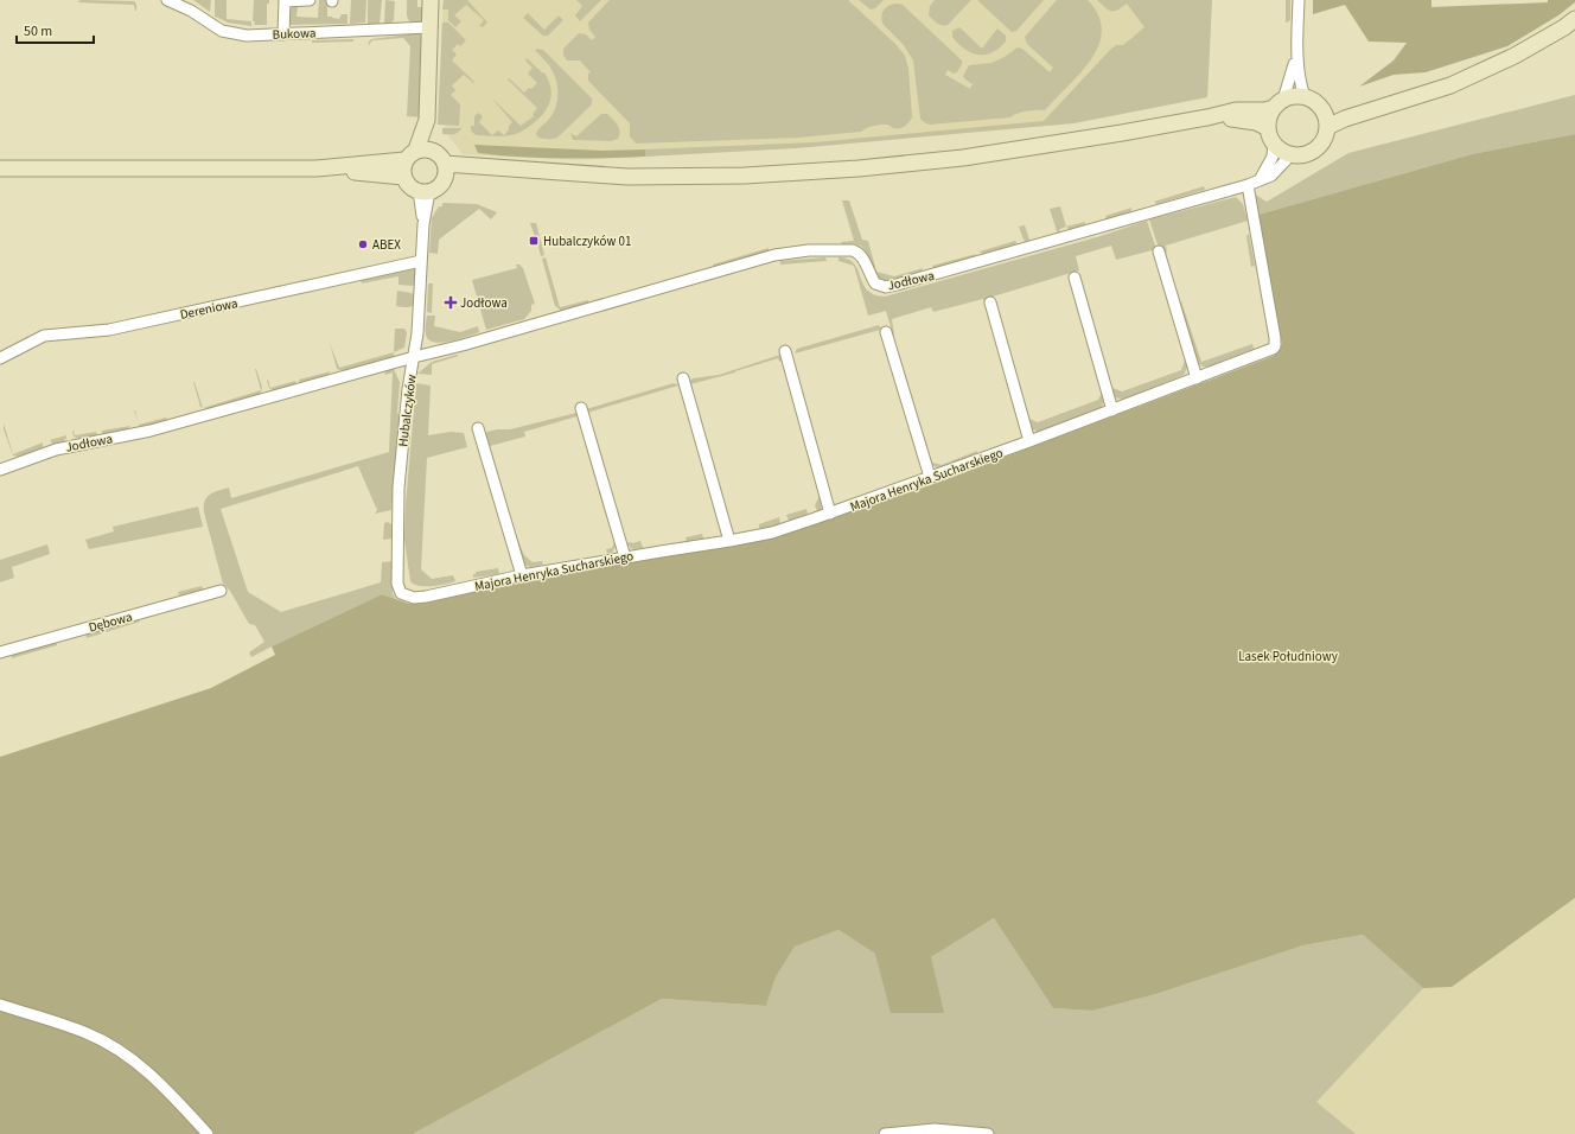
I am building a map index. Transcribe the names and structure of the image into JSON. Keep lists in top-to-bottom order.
{
  "streets": {
    "street": [
      "Bukowa",
      "Jodłowa",
      "Dereniowa",
      "Hubalczyków",
      "Majora Henryka Sucharskiego",
      "Dębowa"
    ]
  },
  "crossings": [
    ["Jodłowa", "Hubalczyków"],
    ["Jodłowa", "Majora Henryka Sucharskiego"],
    ["Dereniowa", "Hubalczyków"],
    ["Hubalczyków", "Majora Henryka Sucharskiego"]
  ],
  "parks": ["Lasek Południowy"],
  "places": {
    "transit": ["Hubalczyków 01"],
    "other": ["ABEX"],
    "health": ["Jodłowa"]
  },
  "scale_bar": "50 m"
}
